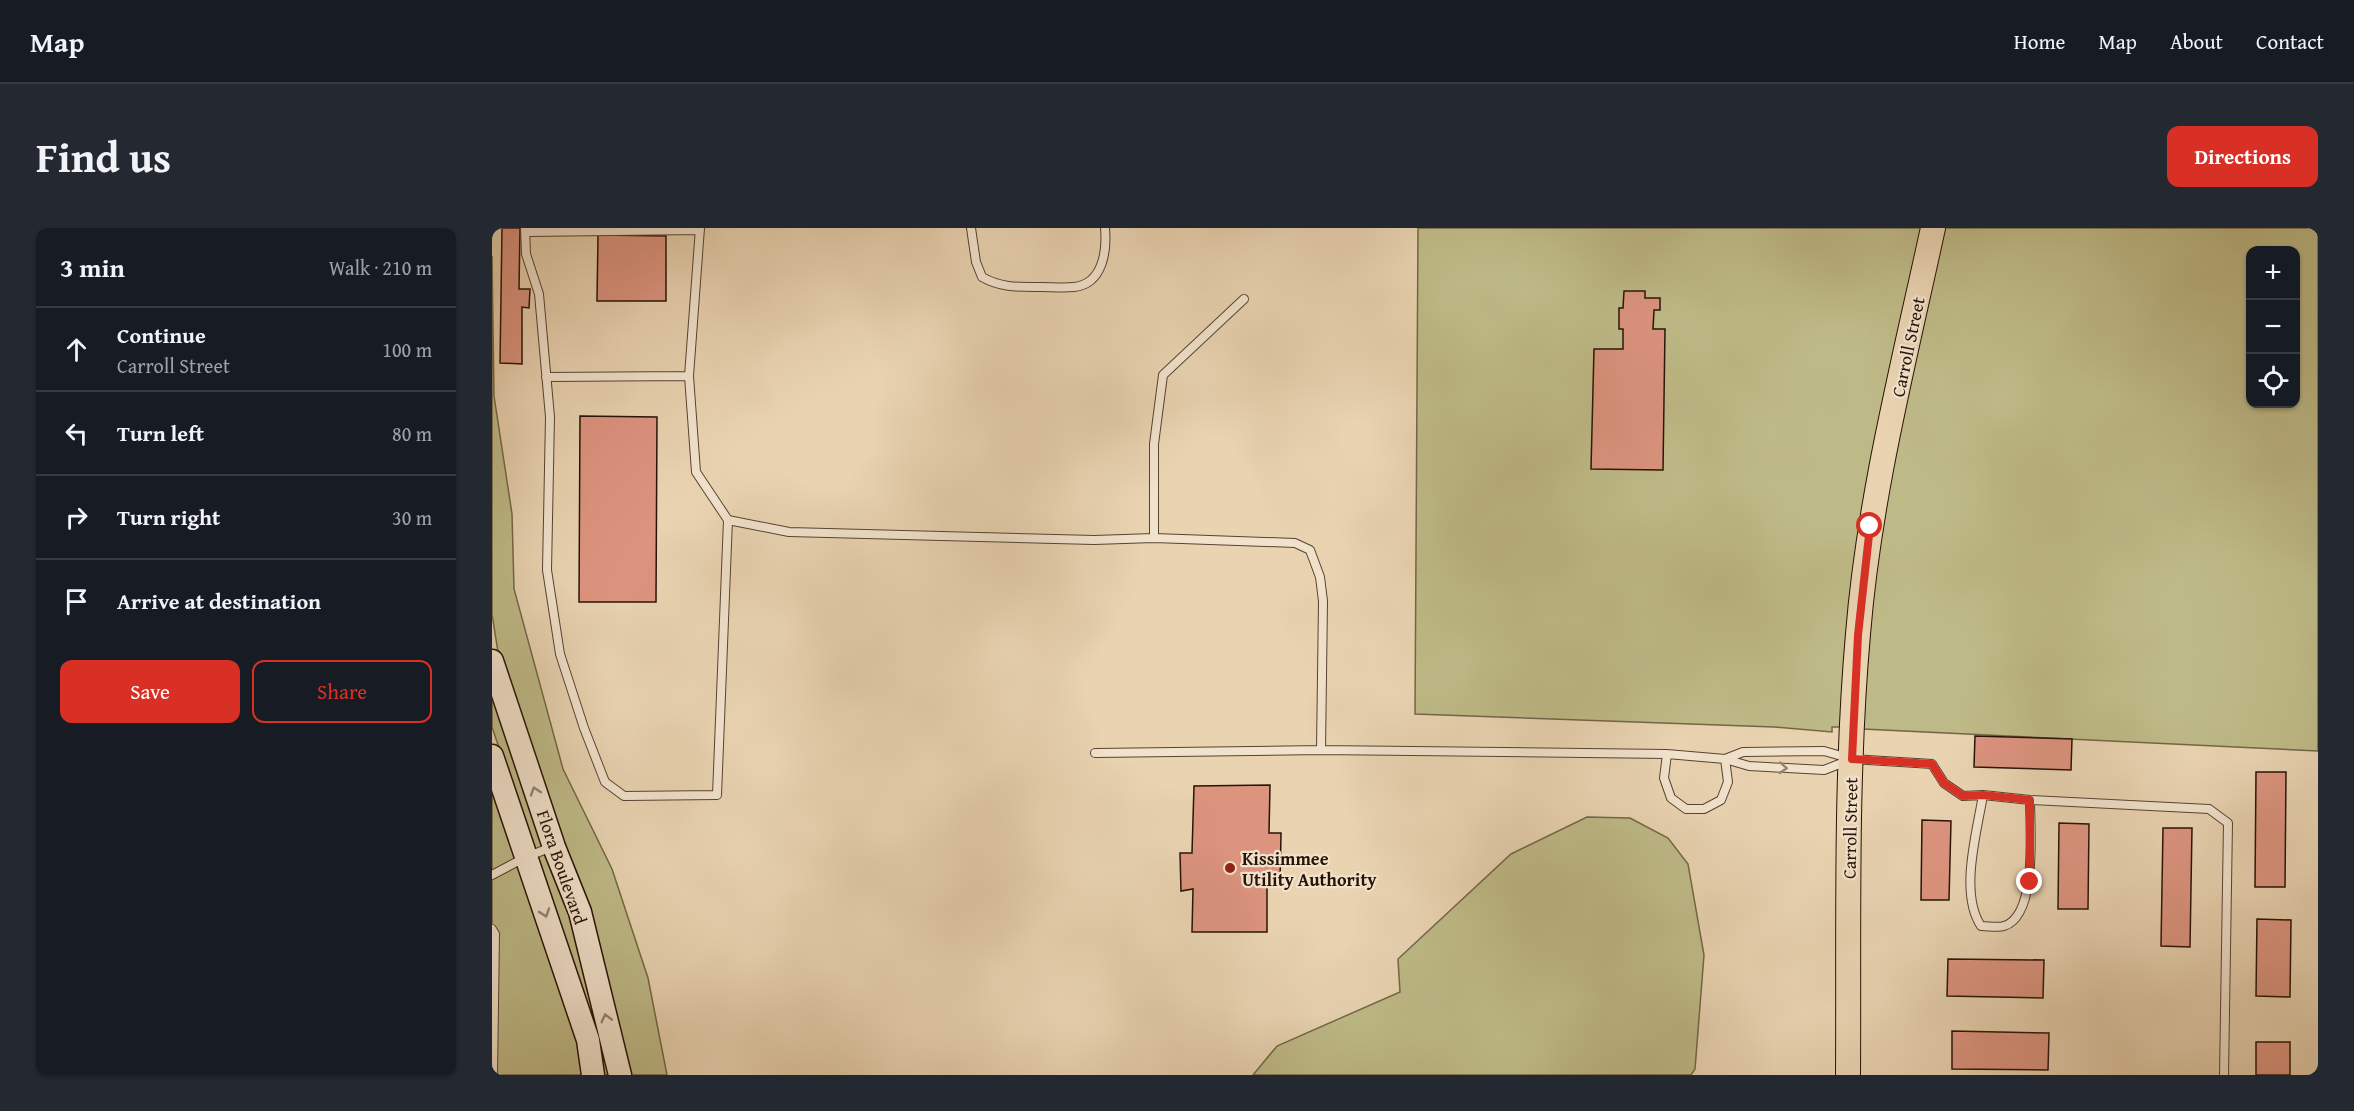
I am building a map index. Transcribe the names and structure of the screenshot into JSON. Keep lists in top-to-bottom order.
{
  "streets": {
    "main road": ["Carroll Street"],
    "street": ["Flora Boulevard"]
  },
  "places": ["Kissimmee Utility Authority"],
  "page": {
    "header": "Map",
    "nav": [
      "Home",
      "Map",
      "About",
      "Contact"
    ],
    "title": "Find us",
    "buttons": [
      "Directions",
      ["Save", "Share"]
    ],
    "heading": ["3 min", "Walk · 210 m"],
    "map_buttons": ["+", "−"],
    "list": [
      ["Continue", "Carroll Street", "100 m"],
      ["Turn left", "80 m"],
      ["Turn right", "30 m"],
      "Arrive at destination"
    ]
  }
}
